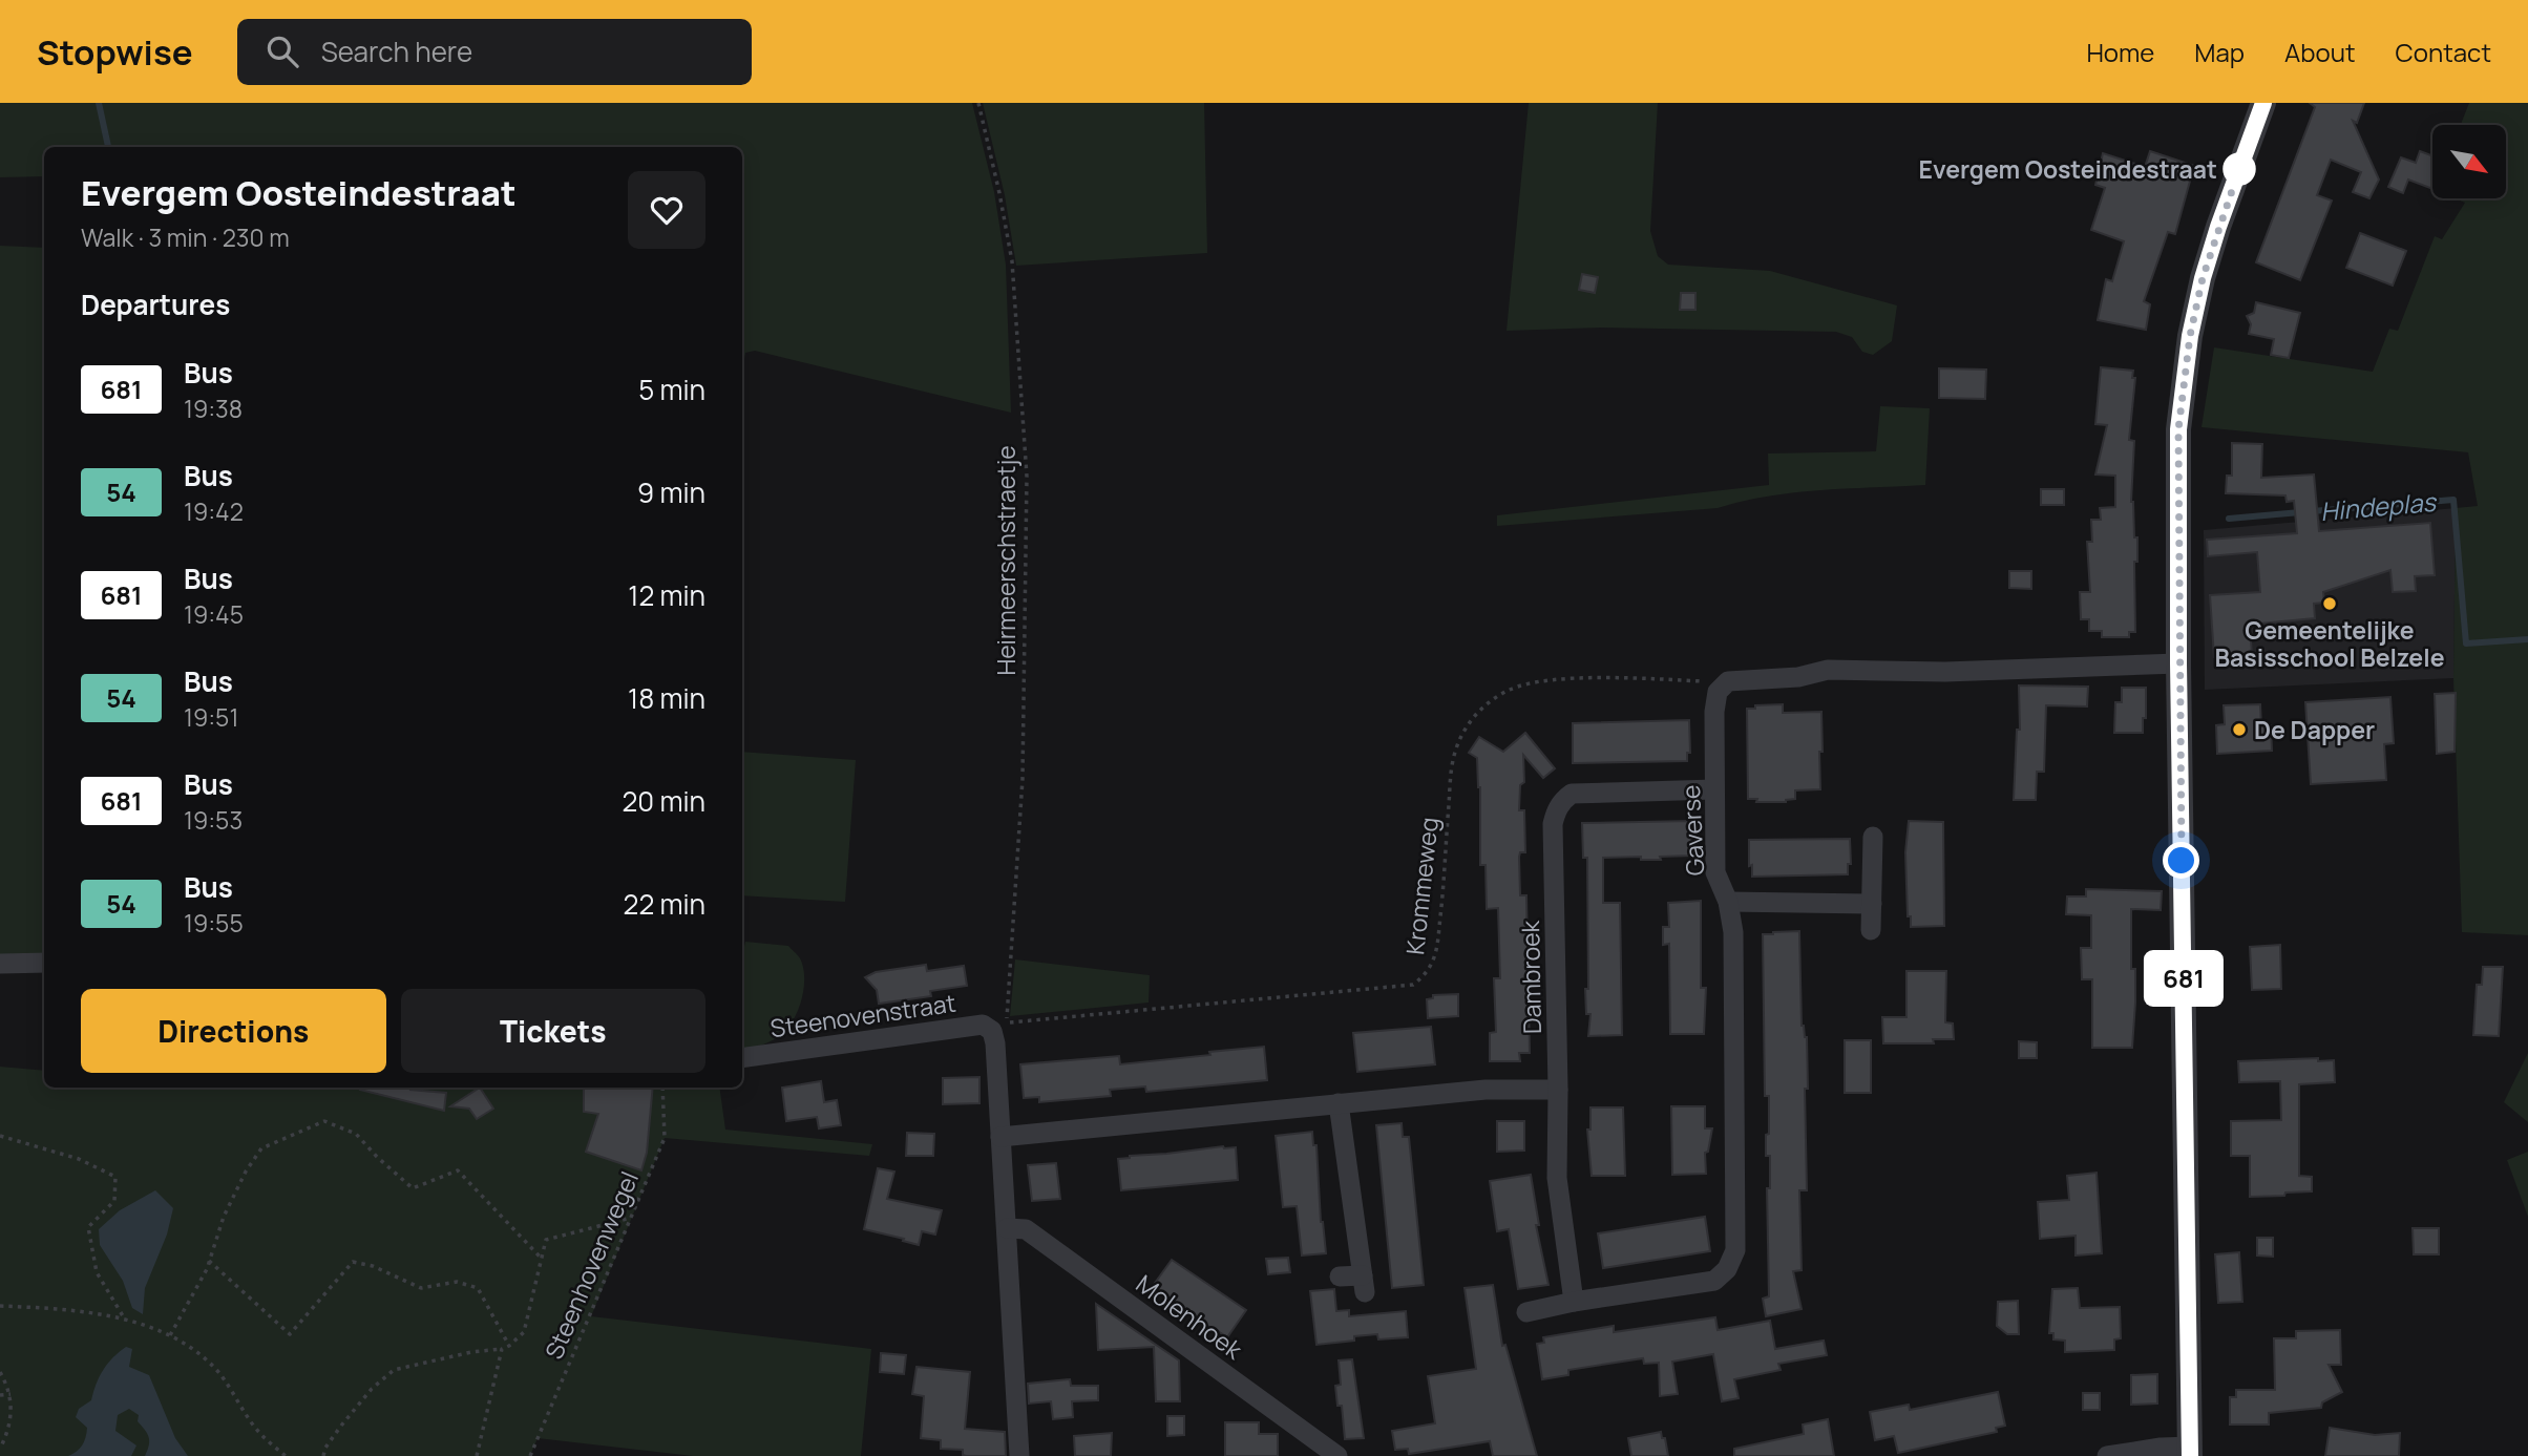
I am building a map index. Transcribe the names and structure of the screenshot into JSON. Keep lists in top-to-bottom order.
{
  "streets": {
    "street": [
      "Gaverse",
      "Dambroek",
      "Steenovenstraat",
      "Molenhoek"
    ],
    "path": ["Heirmeerschstraetje", "Krommeweg", "Steenhovenwegel"]
  },
  "crossings": [
    ["Heirmeerschstraetje", "Krommeweg"],
    ["Heirmeerschstraetje", "Steenovenstraat"],
    ["Gaverse", "Krommeweg"],
    ["Gaverse", "Dambroek"],
    ["Krommeweg", "Steenovenstraat"]
  ],
  "water": ["Hindeplas"],
  "places": ["Evergem Oosteindestraat", "Gemeentelijke Basisschool Belzele", "De Dapper"],
  "lines": ["bus line 681"],
  "north": "bottom right",
  "page": {
    "header": "Stopwise",
    "search": "Search here",
    "nav": [
      "Home",
      "Map",
      "About",
      "Contact"
    ],
    "on_map": "681",
    "heading": [
      ["Evergem Oosteindestraat", "Walk · 3 min · 230 m"],
      "Departures"
    ],
    "list": [
      {
        "mark": "681",
        "name": "Bus",
        "note": "19:38",
        "value": "5 min"
      },
      {
        "mark": "54",
        "name": "Bus",
        "note": "19:42",
        "value": "9 min"
      },
      {
        "mark": "681",
        "name": "Bus",
        "note": "19:45",
        "value": "12 min"
      },
      {
        "mark": "54",
        "name": "Bus",
        "note": "19:51",
        "value": "18 min"
      },
      {
        "mark": "681",
        "name": "Bus",
        "note": "19:53",
        "value": "20 min"
      },
      {
        "mark": "54",
        "name": "Bus",
        "note": "19:55",
        "value": "22 min"
      }
    ],
    "buttons": ["Directions", "Tickets"]
  }
}
